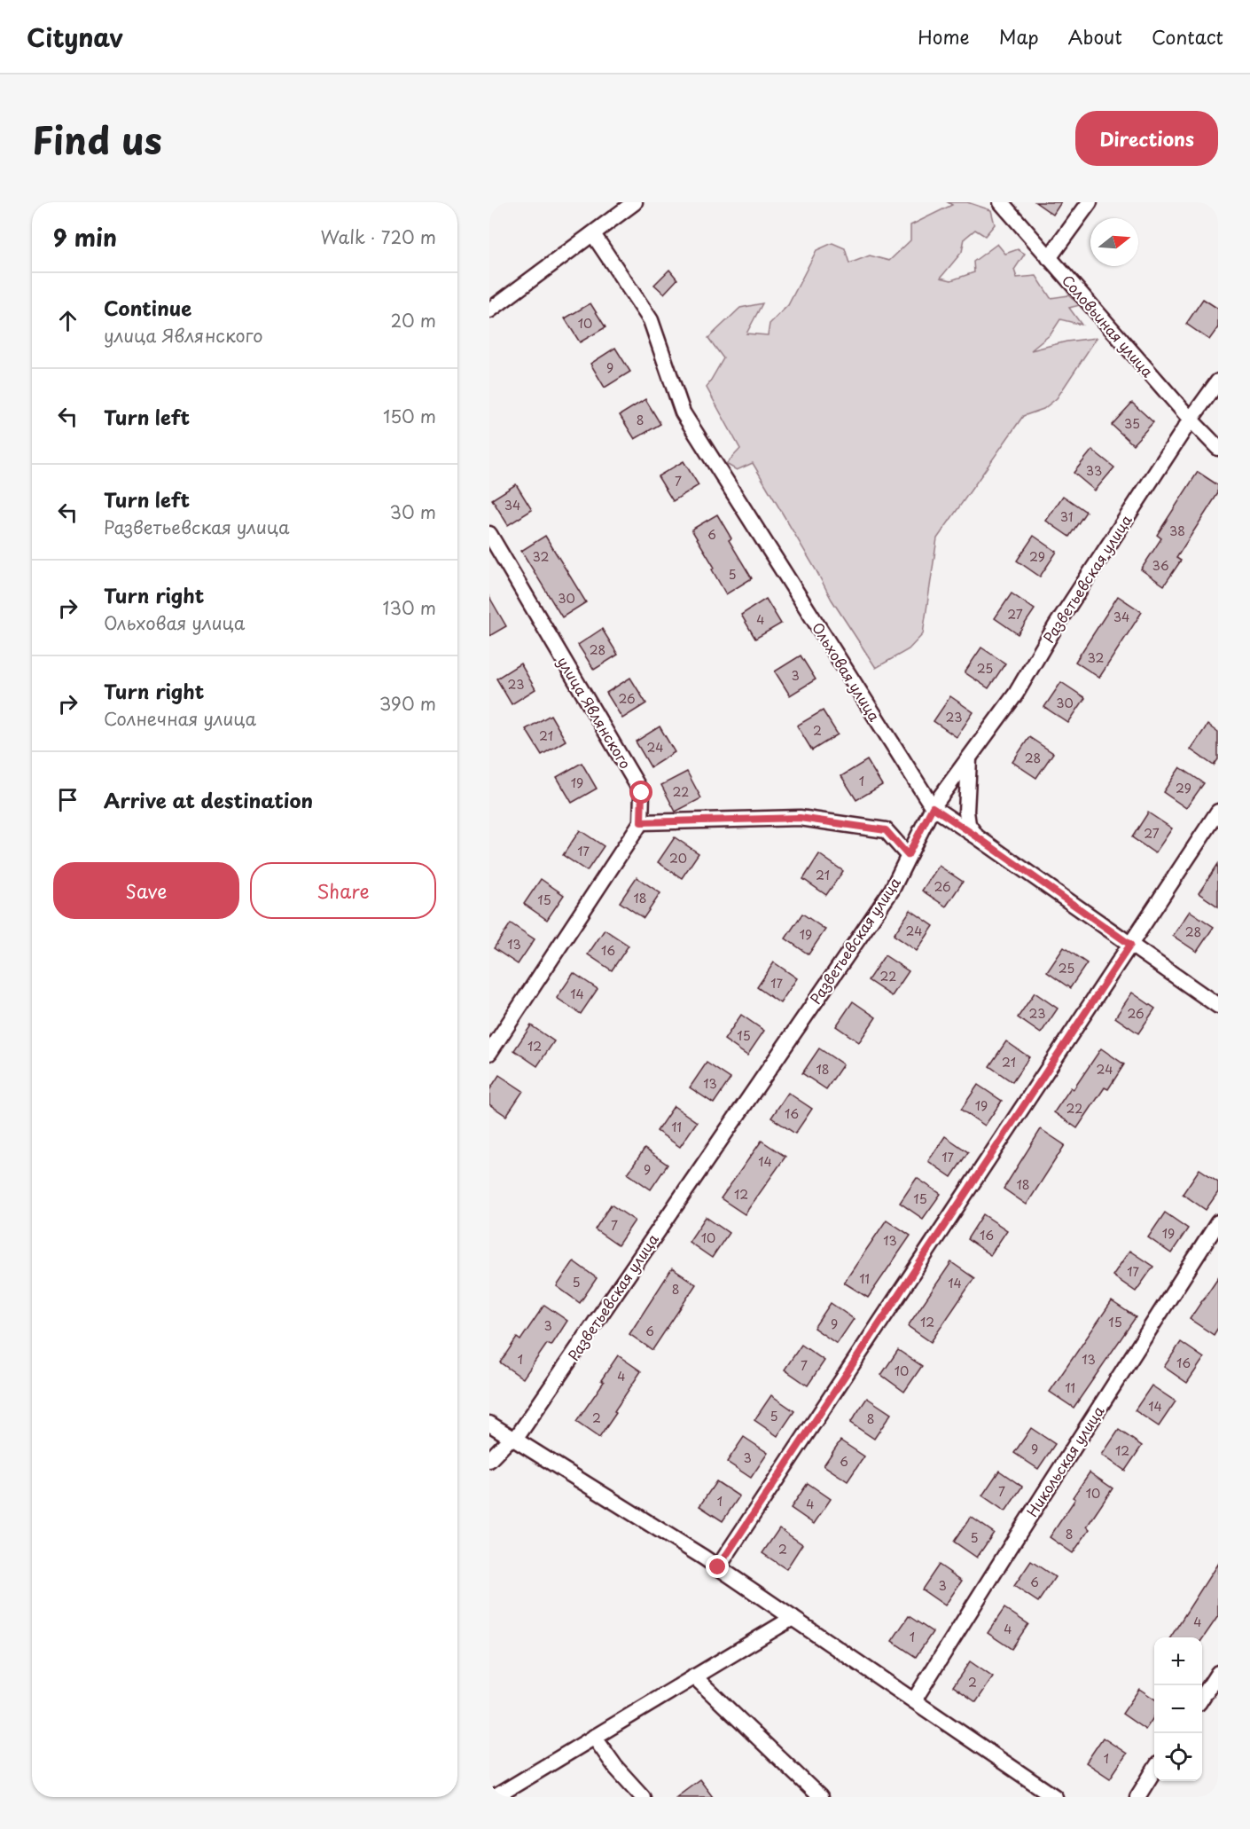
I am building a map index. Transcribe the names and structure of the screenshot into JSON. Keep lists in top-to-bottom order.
{
  "streets": {
    "street": [
      "Соловьиная улица",
      "Разветьевская улица",
      "Ольховая улица",
      "улица Являнского",
      "Никольская улица"
    ]
  },
  "crossings": [
    ["Соловьиная улица", "Разветьевская улица"],
    ["Разветьевская улица", "Ольховая улица"]
  ],
  "house_numbers": [
    "10",
    "9",
    "8",
    "35",
    "33",
    "7",
    "34",
    "31",
    "38",
    "6",
    "32",
    "29",
    "36",
    "5",
    "30",
    "27",
    "34",
    "4",
    "28",
    "32",
    "25",
    "3",
    "23",
    "26",
    "30",
    "23",
    "2",
    "21",
    "24",
    "28",
    "1",
    "19",
    "29",
    "22",
    "27",
    "17",
    "20",
    "21",
    "26",
    "18",
    "15",
    "24",
    "28",
    "19",
    "13",
    "16",
    "25",
    "22",
    "17",
    "14",
    "23",
    "26",
    "15",
    "12",
    "21",
    "18",
    "24",
    "13",
    "19",
    "22",
    "16",
    "11",
    "17",
    "14",
    "9",
    "18",
    "12",
    "15",
    "7",
    "19",
    "16",
    "10",
    "13",
    "17",
    "11",
    "5",
    "14",
    "8",
    "12",
    "15",
    "9",
    "3",
    "6",
    "1",
    "13",
    "16",
    "7",
    "10",
    "4",
    "11",
    "14",
    "5",
    "2",
    "8",
    "9",
    "12",
    "3",
    "6",
    "7",
    "10",
    "1",
    "4",
    "8",
    "5",
    "2",
    "6",
    "3",
    "4",
    "4",
    "1",
    "2",
    "1"
  ],
  "north": "right",
  "page": {
    "header": "Citynav",
    "nav": [
      "Home",
      "Map",
      "About",
      "Contact"
    ],
    "title": "Find us",
    "buttons": [
      "Directions",
      ["Save", "Share"]
    ],
    "heading": ["9 min", "Walk · 720 m"],
    "list": [
      ["Continue", "улица Являнского", "20 m"],
      ["Turn left", "150 m"],
      ["Turn left", "Разветьевская улица", "30 m"],
      ["Turn right", "Ольховая улица", "130 m"],
      ["Turn right", "Солнечная улица", "390 m"],
      "Arrive at destination"
    ],
    "map_buttons": ["+", "−"]
  }
}
